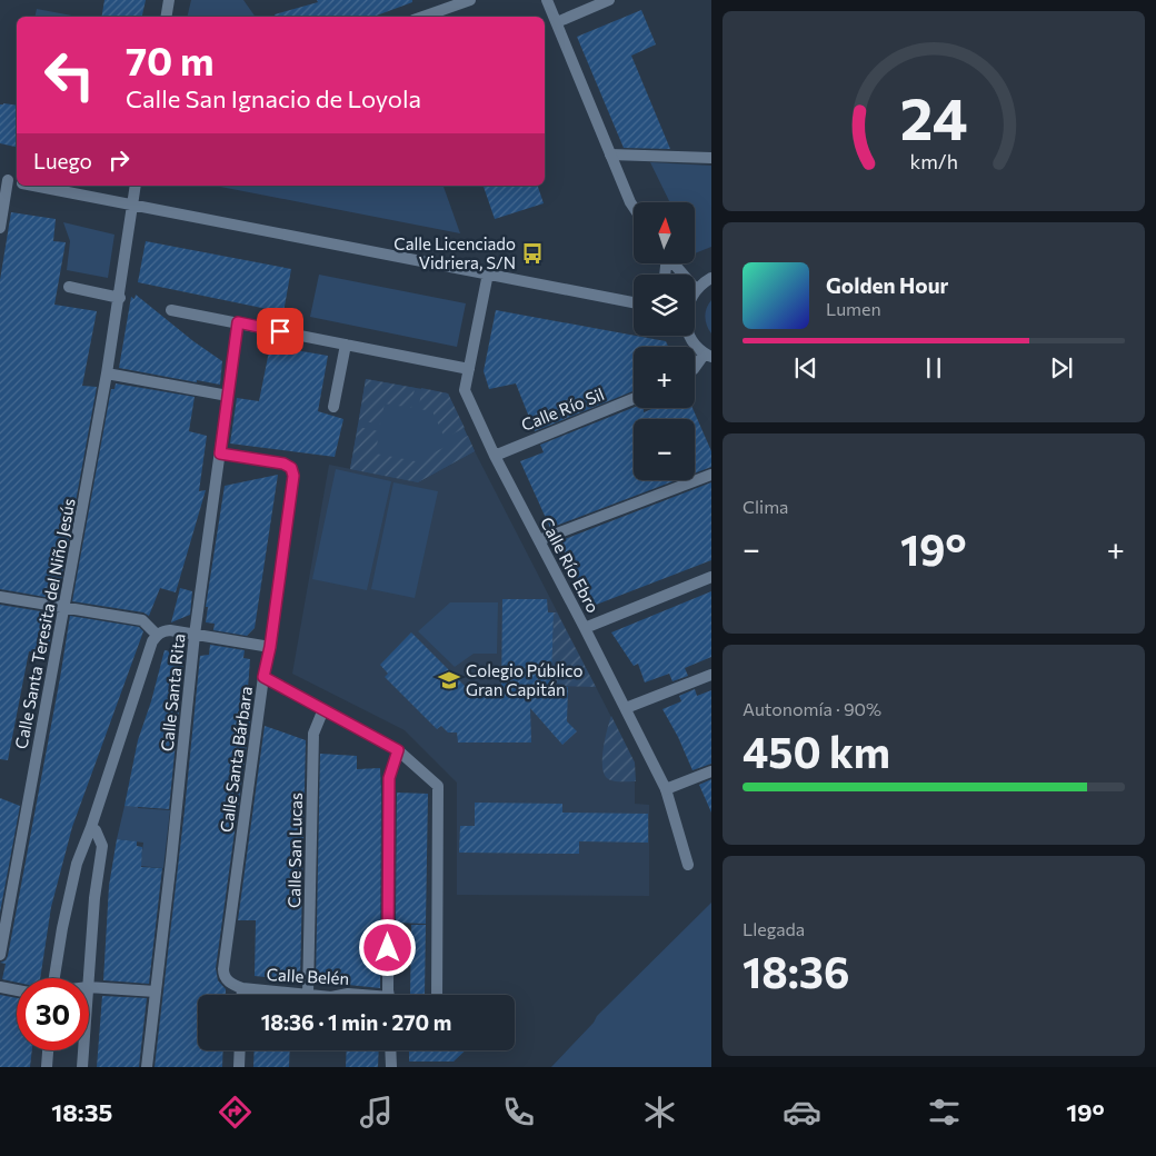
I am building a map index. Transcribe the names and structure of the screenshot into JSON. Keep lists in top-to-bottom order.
{
  "streets": {
    "street": [
      "Calle Río Sil",
      "Calle Río Ebro",
      "Calle Santa Teresita del Niño Jesús",
      "Calle Santa Rita",
      "Calle Santa Bárbara",
      "Calle San Lucas",
      "Calle Belén"
    ]
  },
  "crossings": [
    ["Calle Río Sil", "Calle Río Ebro"],
    ["Calle Santa Rita", "Calle Santa Bárbara"],
    ["Calle Santa Bárbara", "Calle Belén"],
    ["Calle San Lucas", "Calle Belén"]
  ],
  "places": {
    "bus stop": ["Calle Licenciado Vidriera, S/N"],
    "school or university": ["Colegio Público Gran Capitán"]
  },
  "north": "top",
  "page": {
    "turn": ["70 m", "Calle San Ignacio de Loyola"],
    "then": "Luego",
    "map_buttons": ["+", "−"],
    "song": ["Golden Hour", "Lumen"],
    "tile": [
      "Clima",
      ["Autonomía · 90%", "450 km"],
      ["Llegada", "18:36"]
    ],
    "heat": ["−", "19°", "+"],
    "limit": "30",
    "trip": "18:36 · 1 min · 270 m",
    "tabs": ["18:35", "19°"],
    "gauge": ["24", "km/h"]
  }
}
